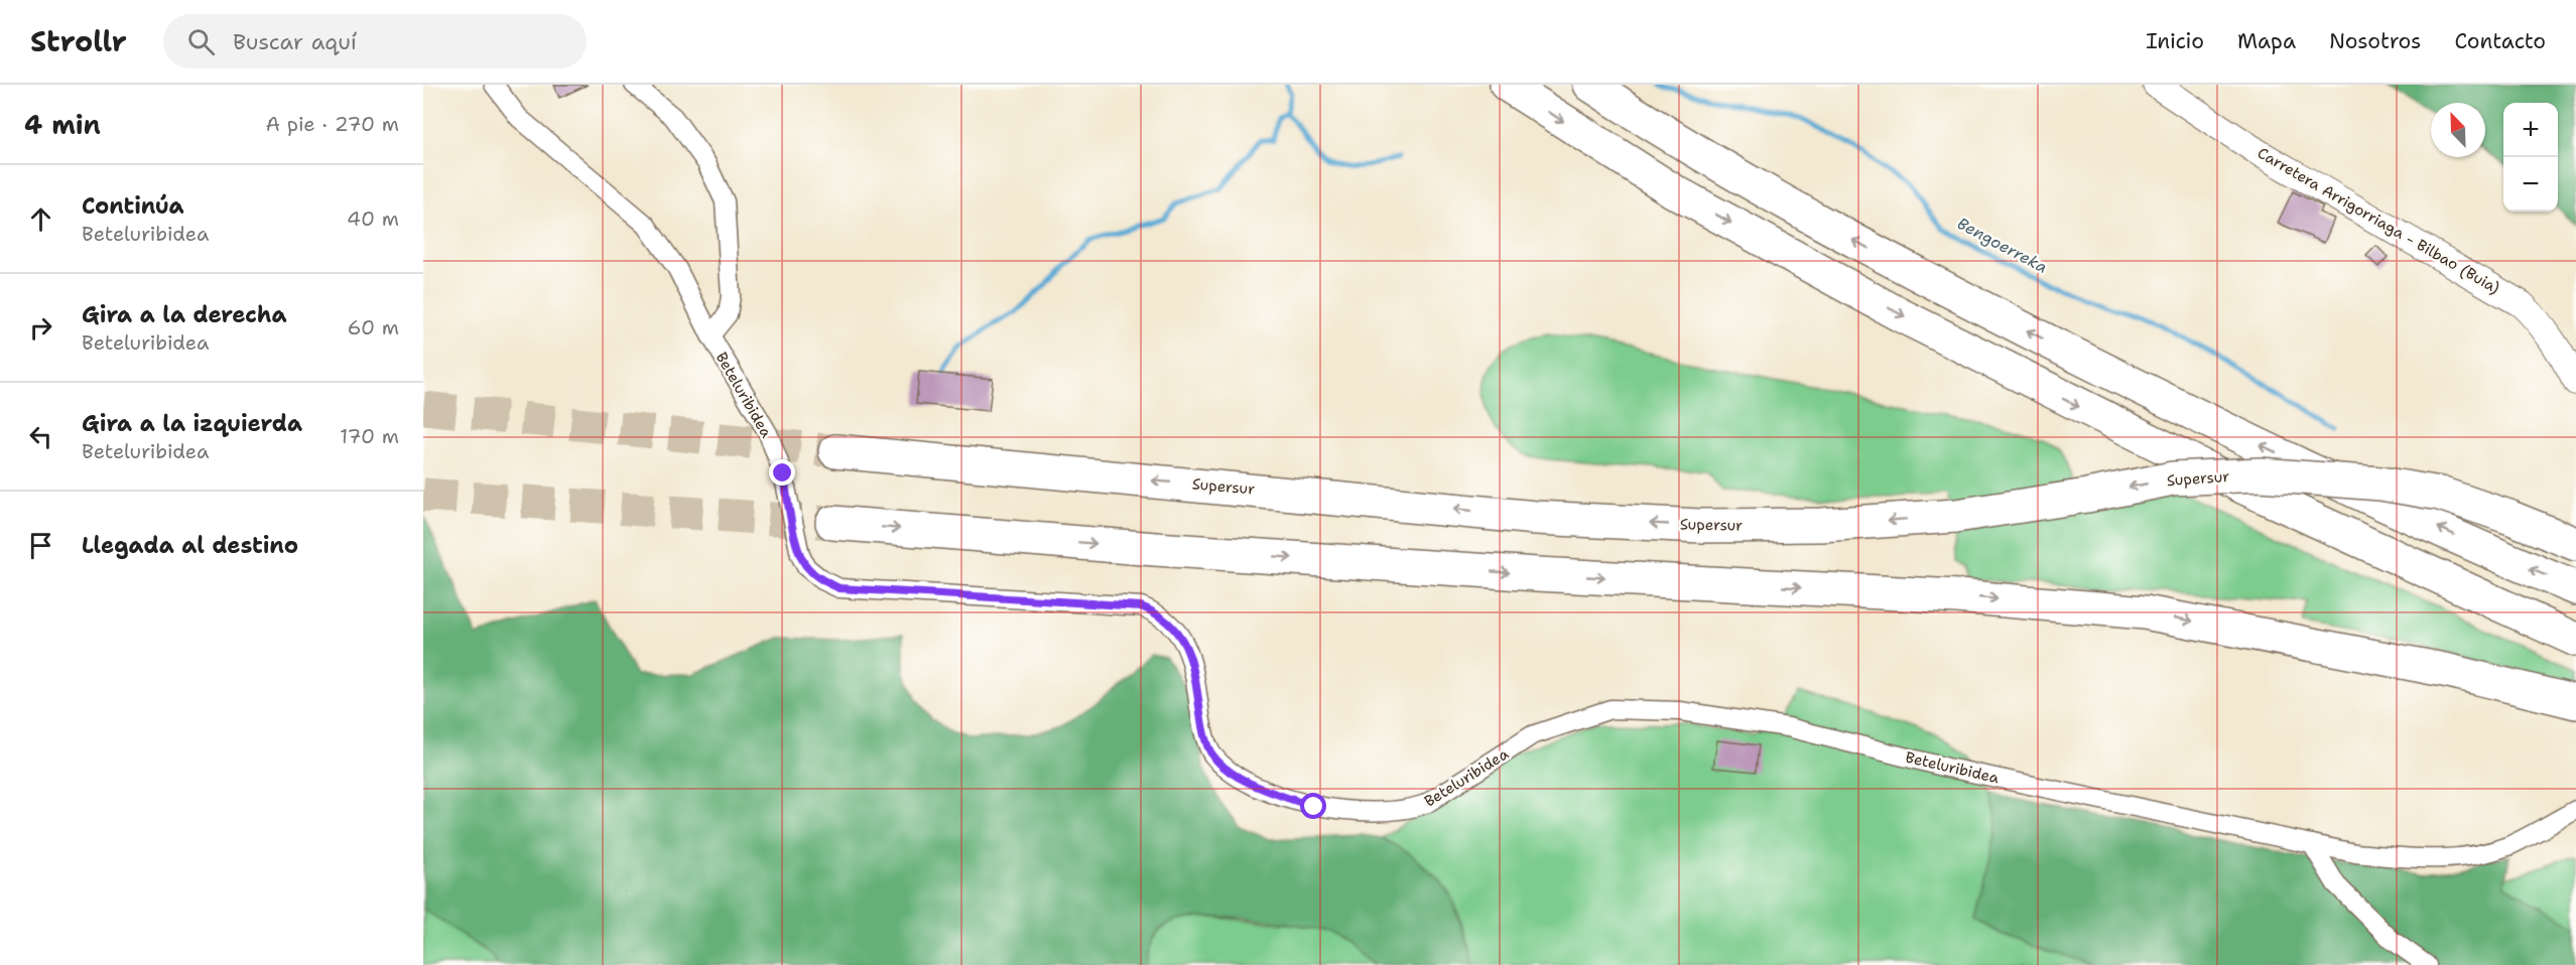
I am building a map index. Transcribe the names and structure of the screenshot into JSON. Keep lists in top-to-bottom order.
{
  "streets": {
    "highway": ["Supersur"],
    "street": ["Carretera Arrigorriaga - Bilbao (Buia)", "Beteluribidea"]
  },
  "water": ["Bengoerreka"],
  "north": "top left",
  "page": {
    "header": "Strollr",
    "search": "Buscar aquí",
    "nav": [
      "Inicio",
      "Mapa",
      "Nosotros",
      "Contacto"
    ],
    "heading": ["4 min", "A pie · 270 m"],
    "map_buttons": ["+", "−"],
    "list": [
      ["Continúa", "Beteluribidea", "40 m"],
      ["Gira a la derecha", "Beteluribidea", "60 m"],
      ["Gira a la izquierda", "Beteluribidea", "170 m"],
      "Llegada al destino"
    ]
  }
}
